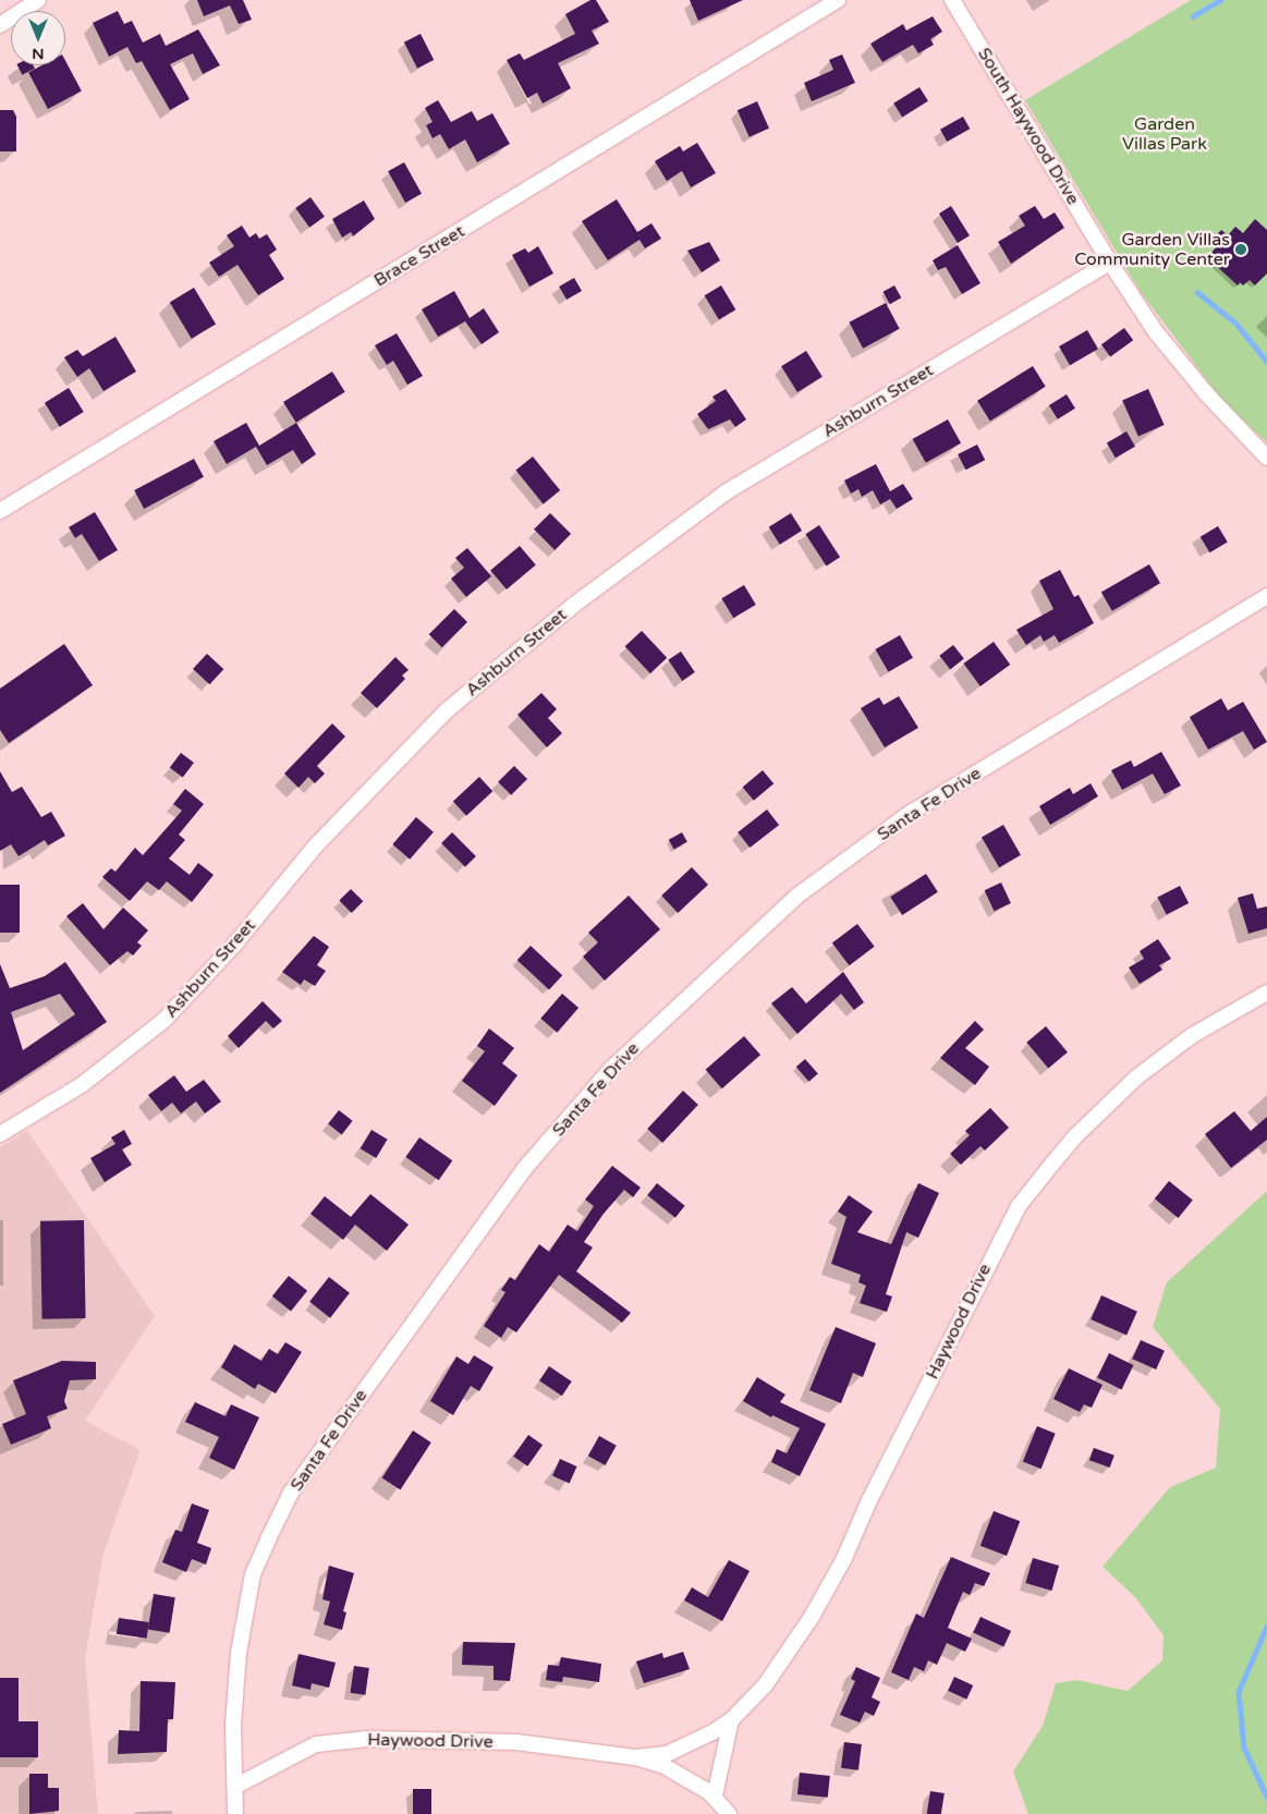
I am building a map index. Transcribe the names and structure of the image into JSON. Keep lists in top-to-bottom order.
{
  "streets": {
    "street": [
      "South Haywood Drive",
      "Brace Street",
      "Ashburn Street",
      "Santa Fe Drive",
      "Haywood Drive"
    ]
  },
  "crossings": [
    ["South Haywood Drive", "Ashburn Street"],
    ["Santa Fe Drive", "Haywood Drive"]
  ],
  "parks": ["Garden Villas Park"],
  "places": ["Garden Villas Community Center"],
  "north": "bottom"
}
